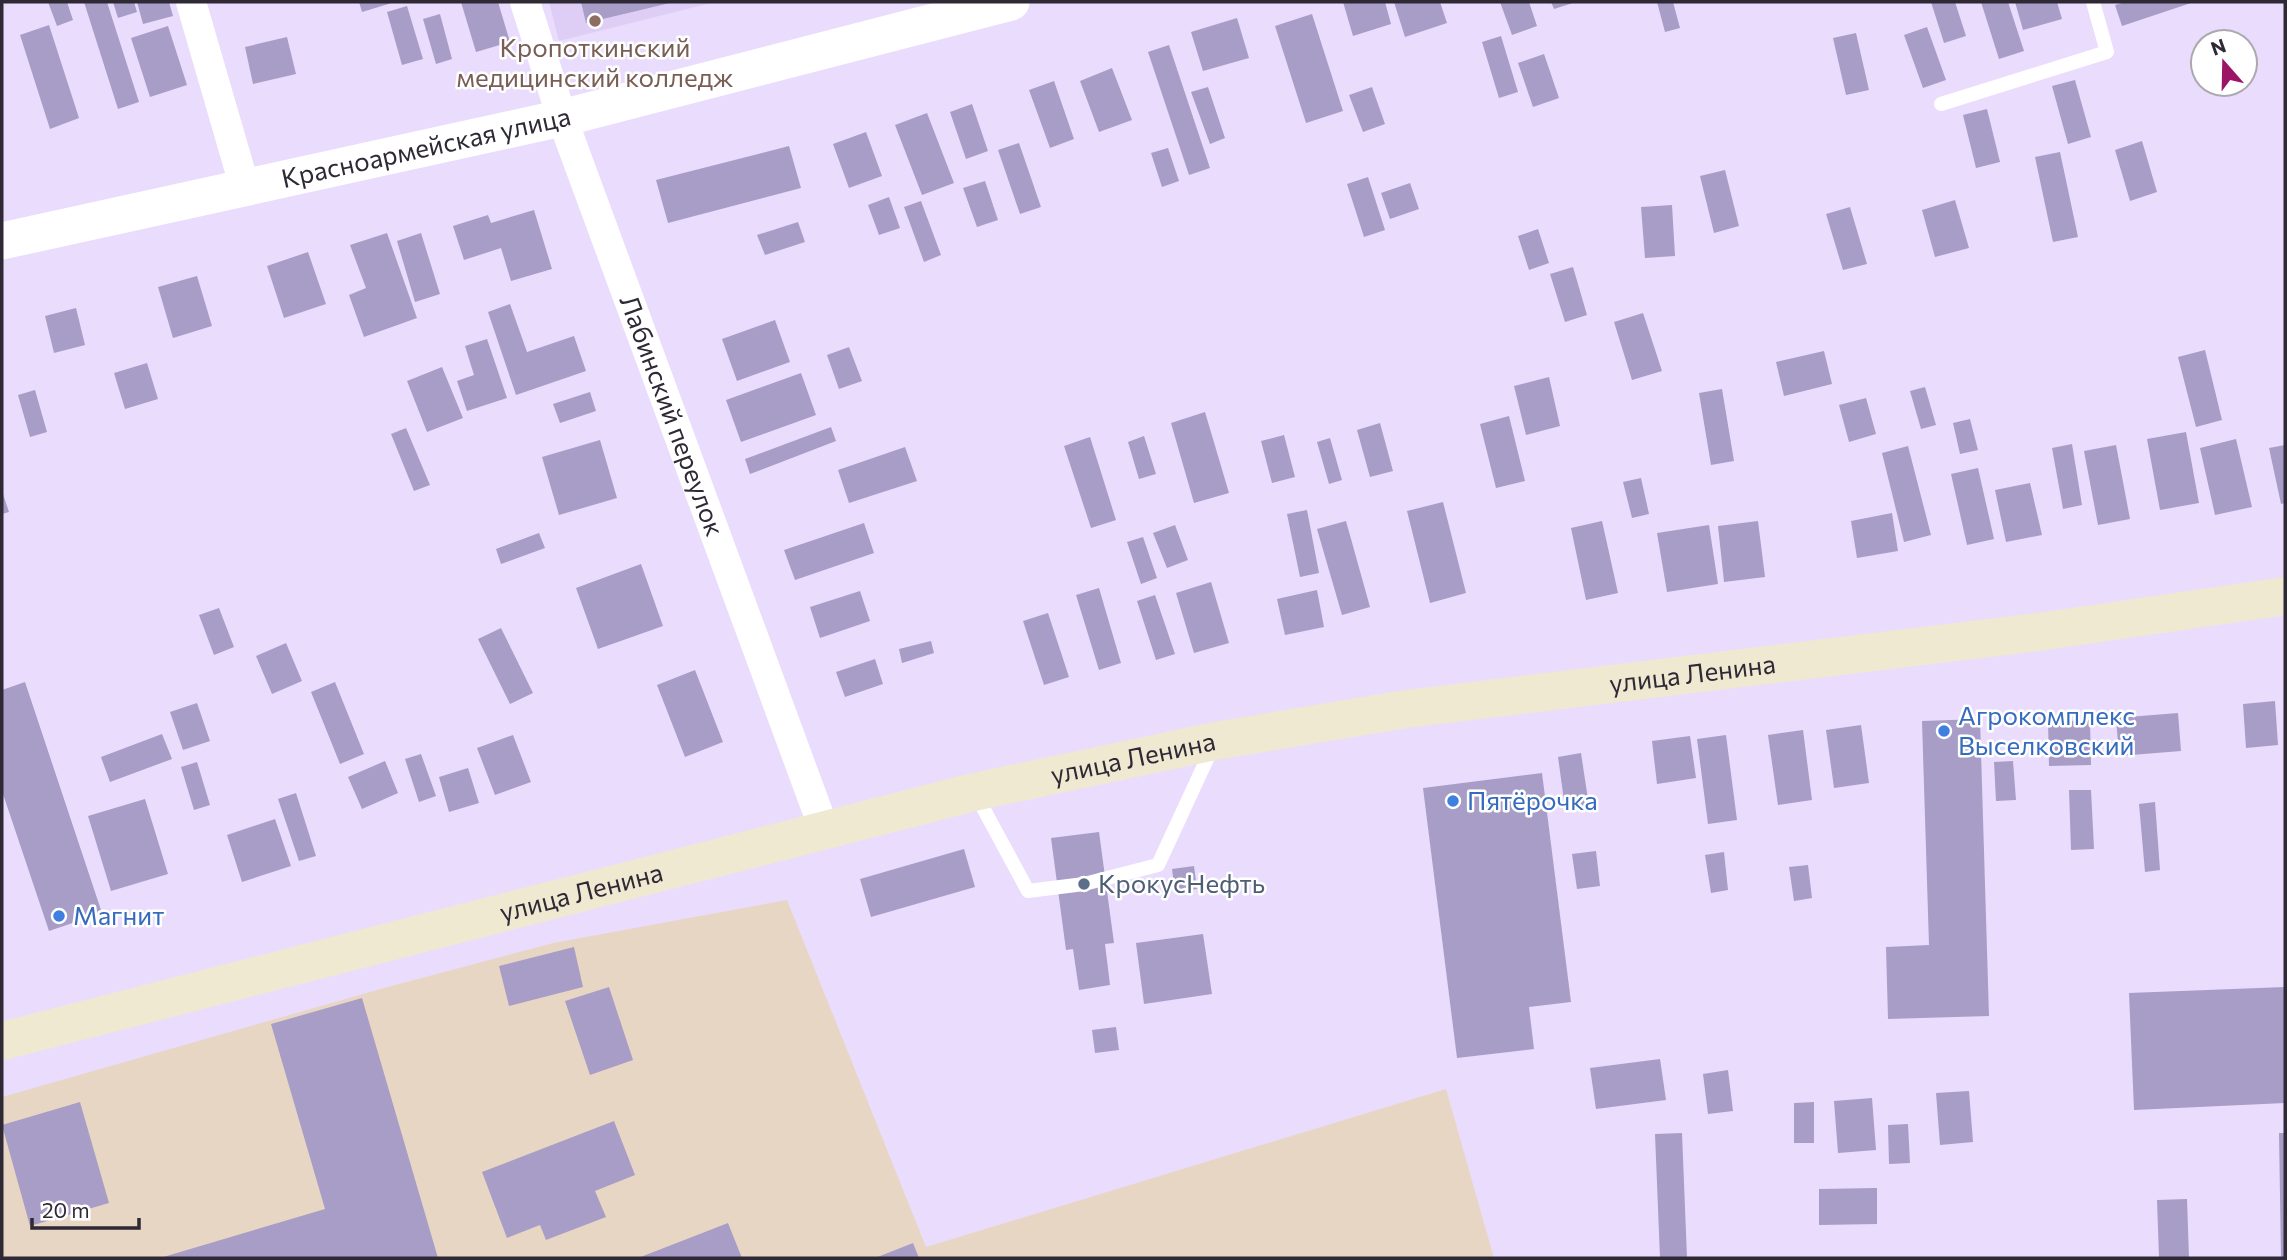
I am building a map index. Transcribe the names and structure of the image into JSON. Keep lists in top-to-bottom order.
{
  "streets": {
    "main road": ["улица Ленина"],
    "street": ["Красноармейская улица", "Лабинский переулок"]
  },
  "crossings": [
    ["Красноармейская улица", "Лабинский переулок"],
    ["Лабинский переулок", "улица Ленина"]
  ],
  "places": [
    "Кропоткинский медицинский колледж",
    "Агрокомплекс Выселковский",
    "Пятёрочка",
    "КрокусНефть",
    "Магнит"
  ],
  "scale_bar": "20 m",
  "north": "top"
}
